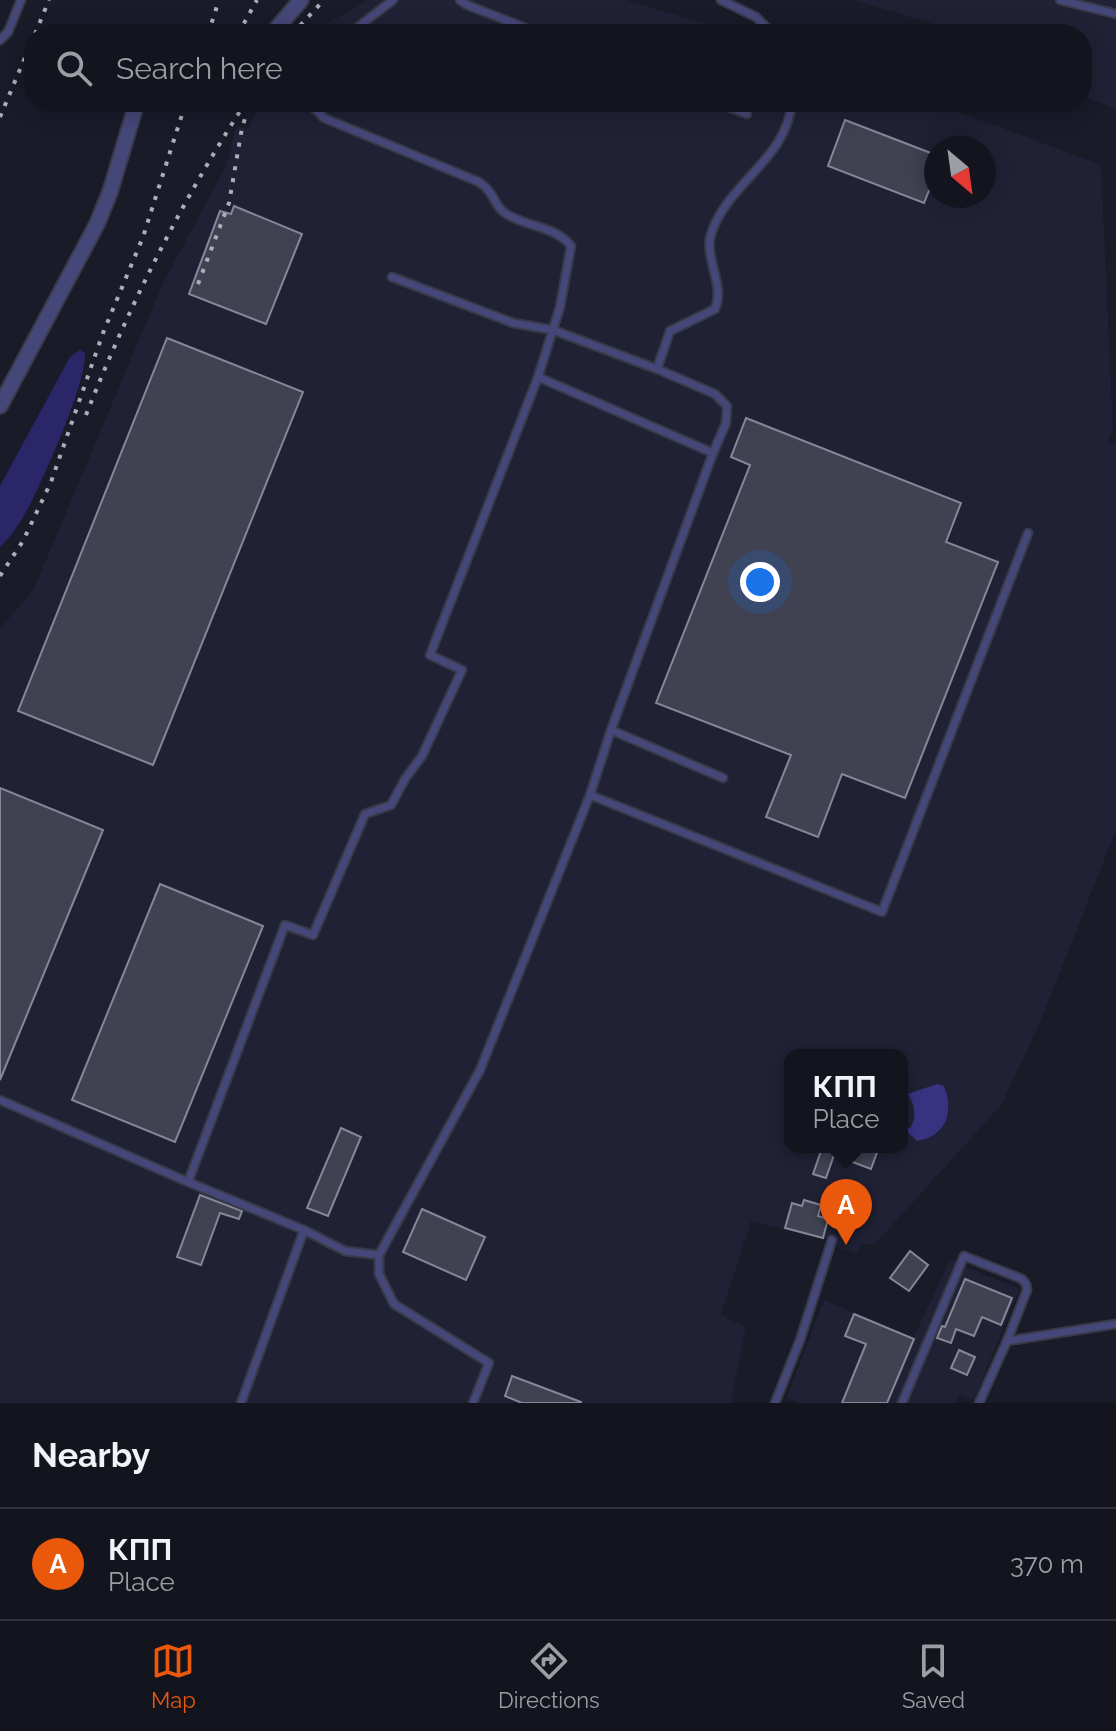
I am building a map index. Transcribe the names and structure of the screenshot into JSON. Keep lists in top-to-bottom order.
{
  "north": "bottom right",
  "page": {
    "search": "Search here",
    "popup": ["КПП", "Place"],
    "pins": "A",
    "heading": "Nearby",
    "list": [
      {
        "mark": "A",
        "name": "КПП",
        "note": "Place",
        "value": "370 m"
      }
    ],
    "nav": ["Map", "Directions", "Saved"]
  }
}
